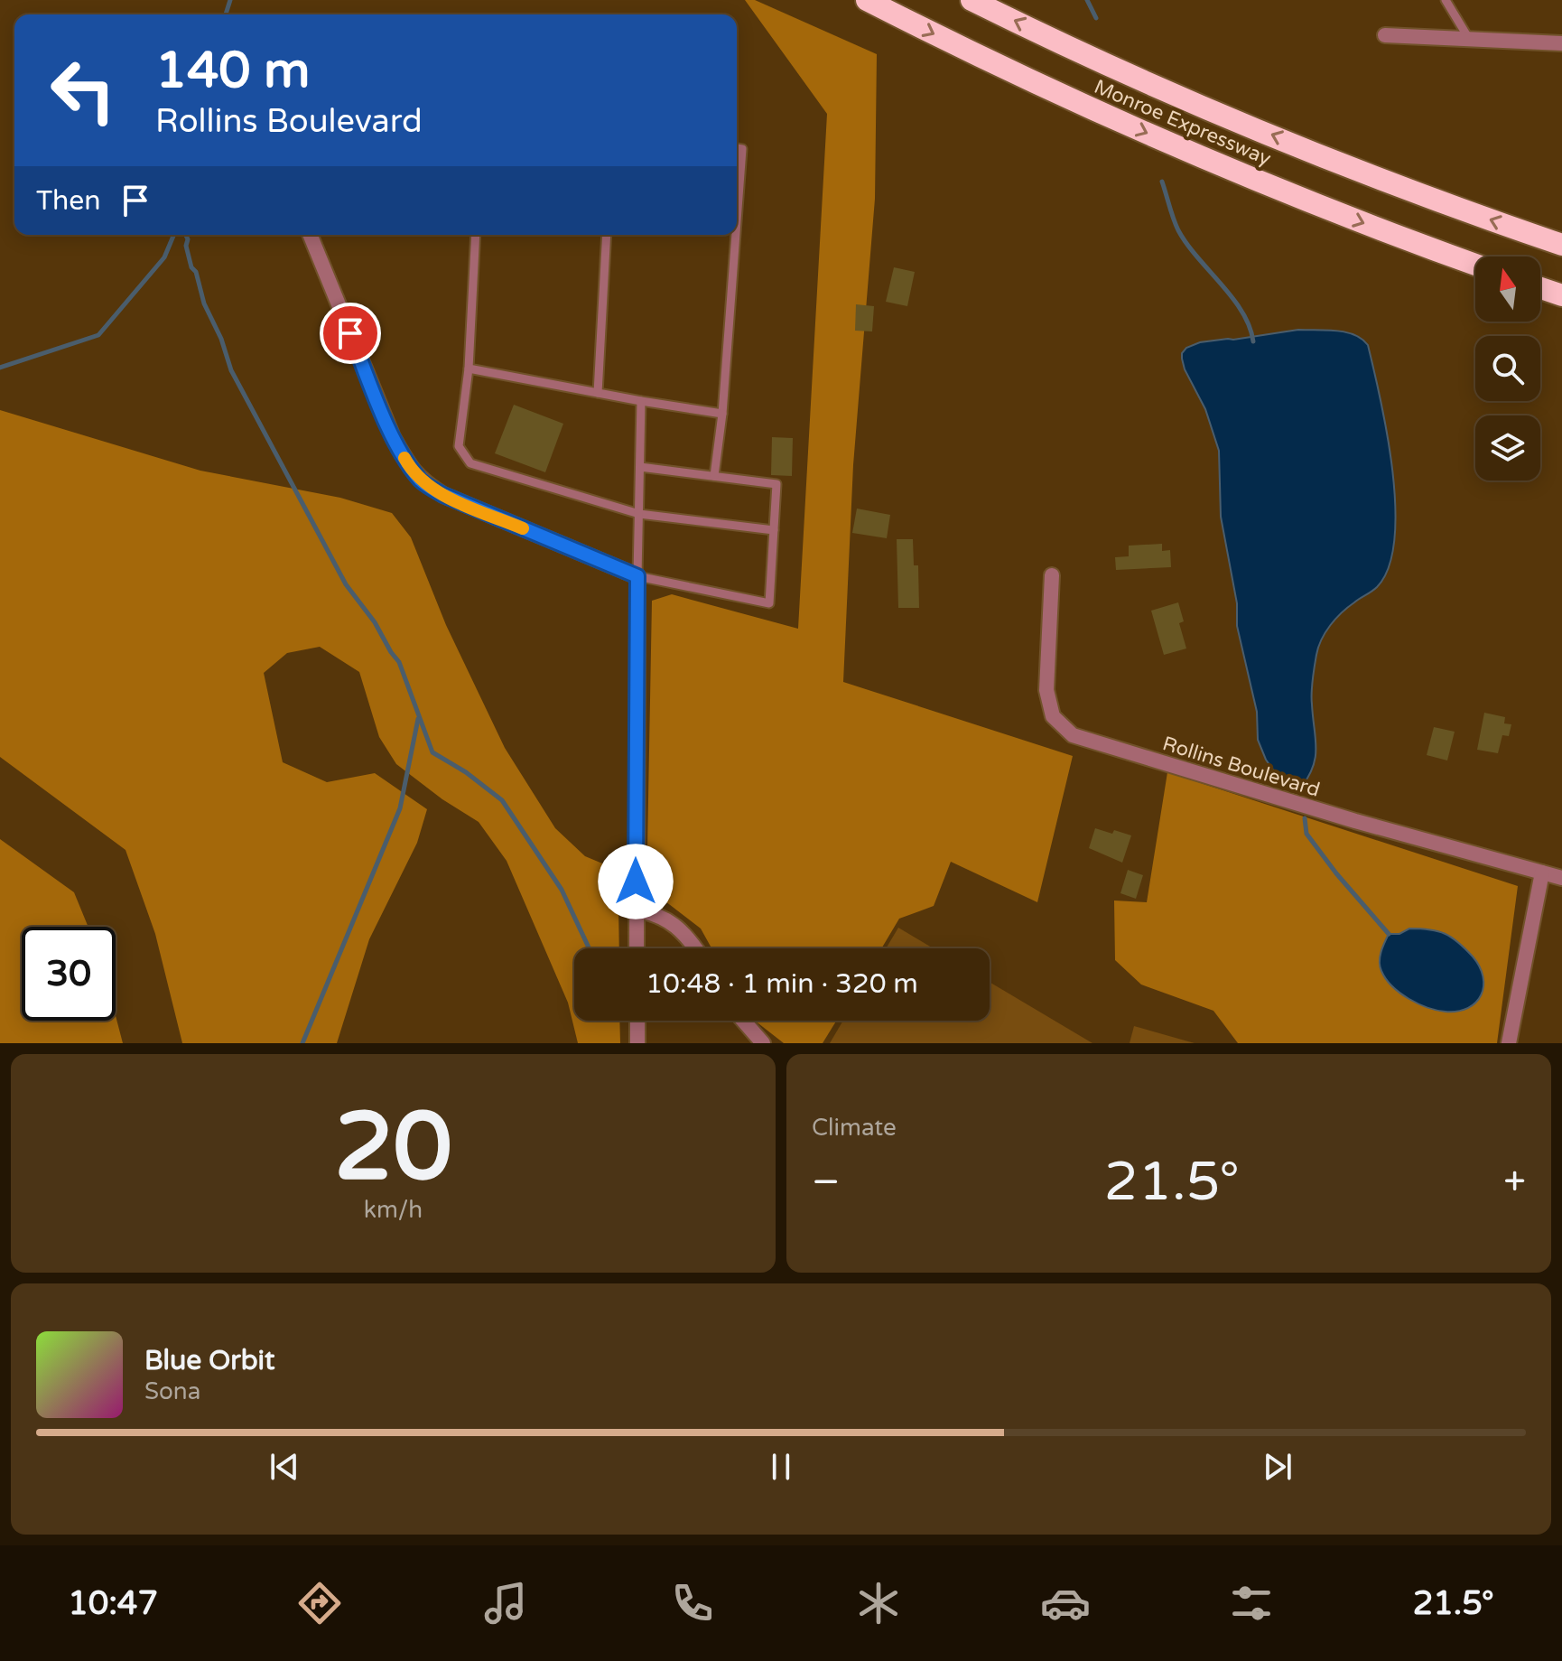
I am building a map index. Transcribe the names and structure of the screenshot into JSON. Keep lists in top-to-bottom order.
{
  "streets": {
    "highway": ["Monroe Expressway"],
    "street": ["Rollins Boulevard"]
  },
  "north": "top",
  "page": {
    "turn": ["140 m", "Rollins Boulevard"],
    "then": "Then",
    "limit": "30",
    "trip": "10:48 · 1 min · 320 m",
    "tile": [
      ["20", "km/h"],
      "Climate"
    ],
    "heat": ["−", "21.5°", "+"],
    "song": ["Blue Orbit", "Sona"],
    "tabs": ["10:47", "21.5°"]
  }
}
